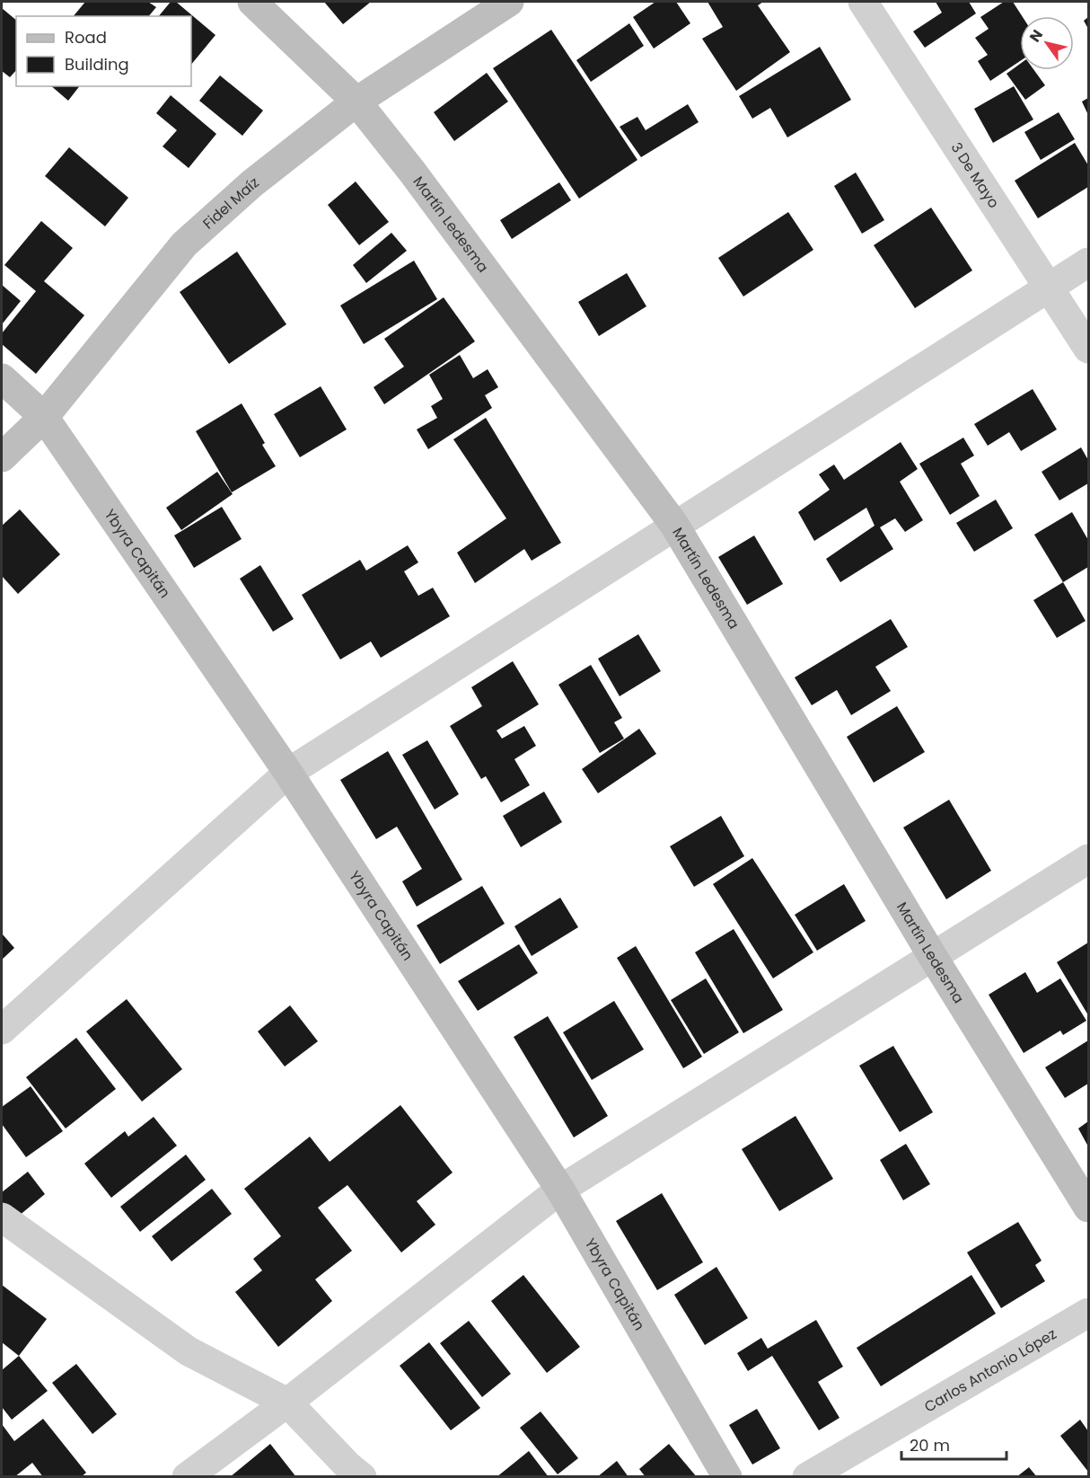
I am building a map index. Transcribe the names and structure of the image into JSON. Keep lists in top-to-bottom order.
{
  "streets": {
    "street": [
      "3 De Mayo",
      "Fidel Maíz",
      "Martín Ledesma",
      "Ybyra Capitán",
      "Carlos Antonio López"
    ]
  },
  "crossings": [
    ["Fidel Maíz", "Martín Ledesma"],
    ["Fidel Maíz", "Ybyra Capitán"]
  ],
  "legend": ["Road", "Building"],
  "scale_bar": "20 m",
  "north": "top left"
}
